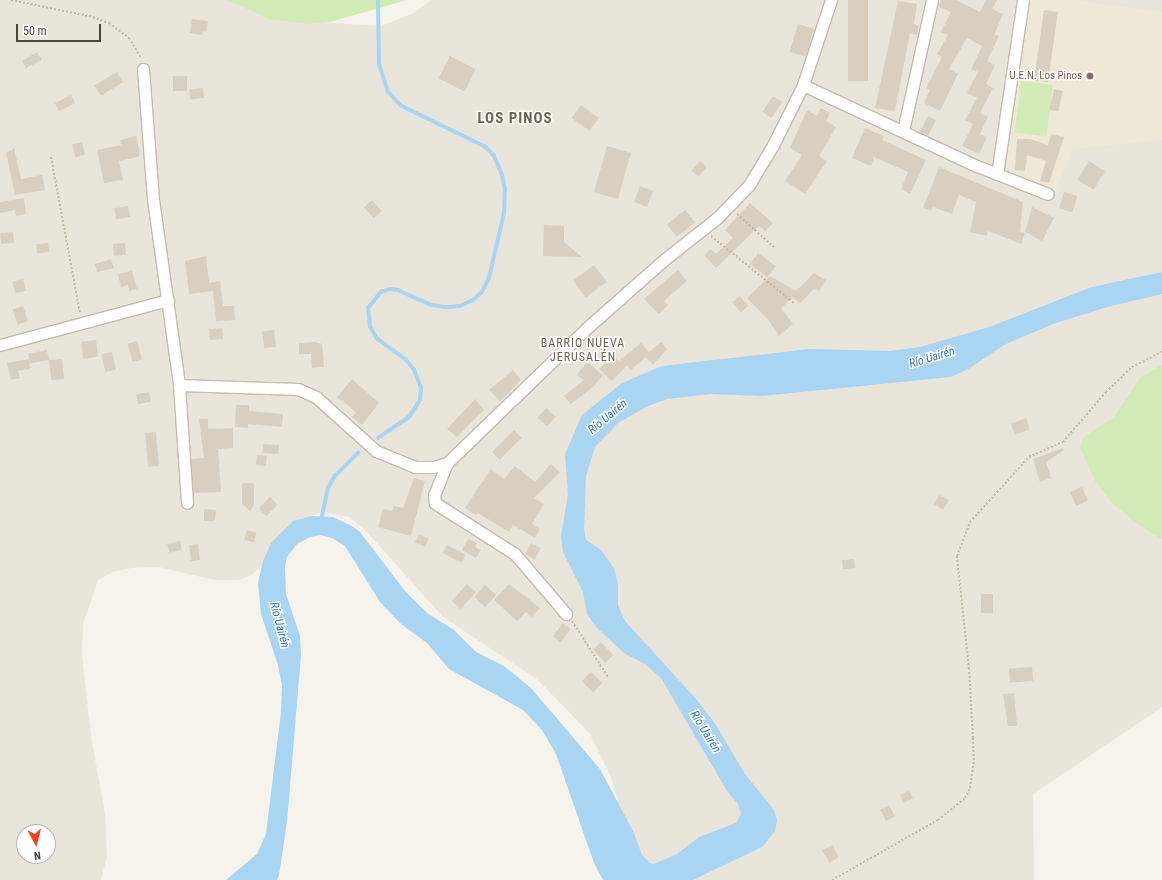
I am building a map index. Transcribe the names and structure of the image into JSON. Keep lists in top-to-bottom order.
{
  "districts": ["LOS PINOS", "BARRIO NUEVA JERUSALÉN"],
  "water": ["Río Uairén"],
  "places": ["U.E.N. Los Pinos"],
  "scale_bar": "50 m",
  "north": "bottom"
}
